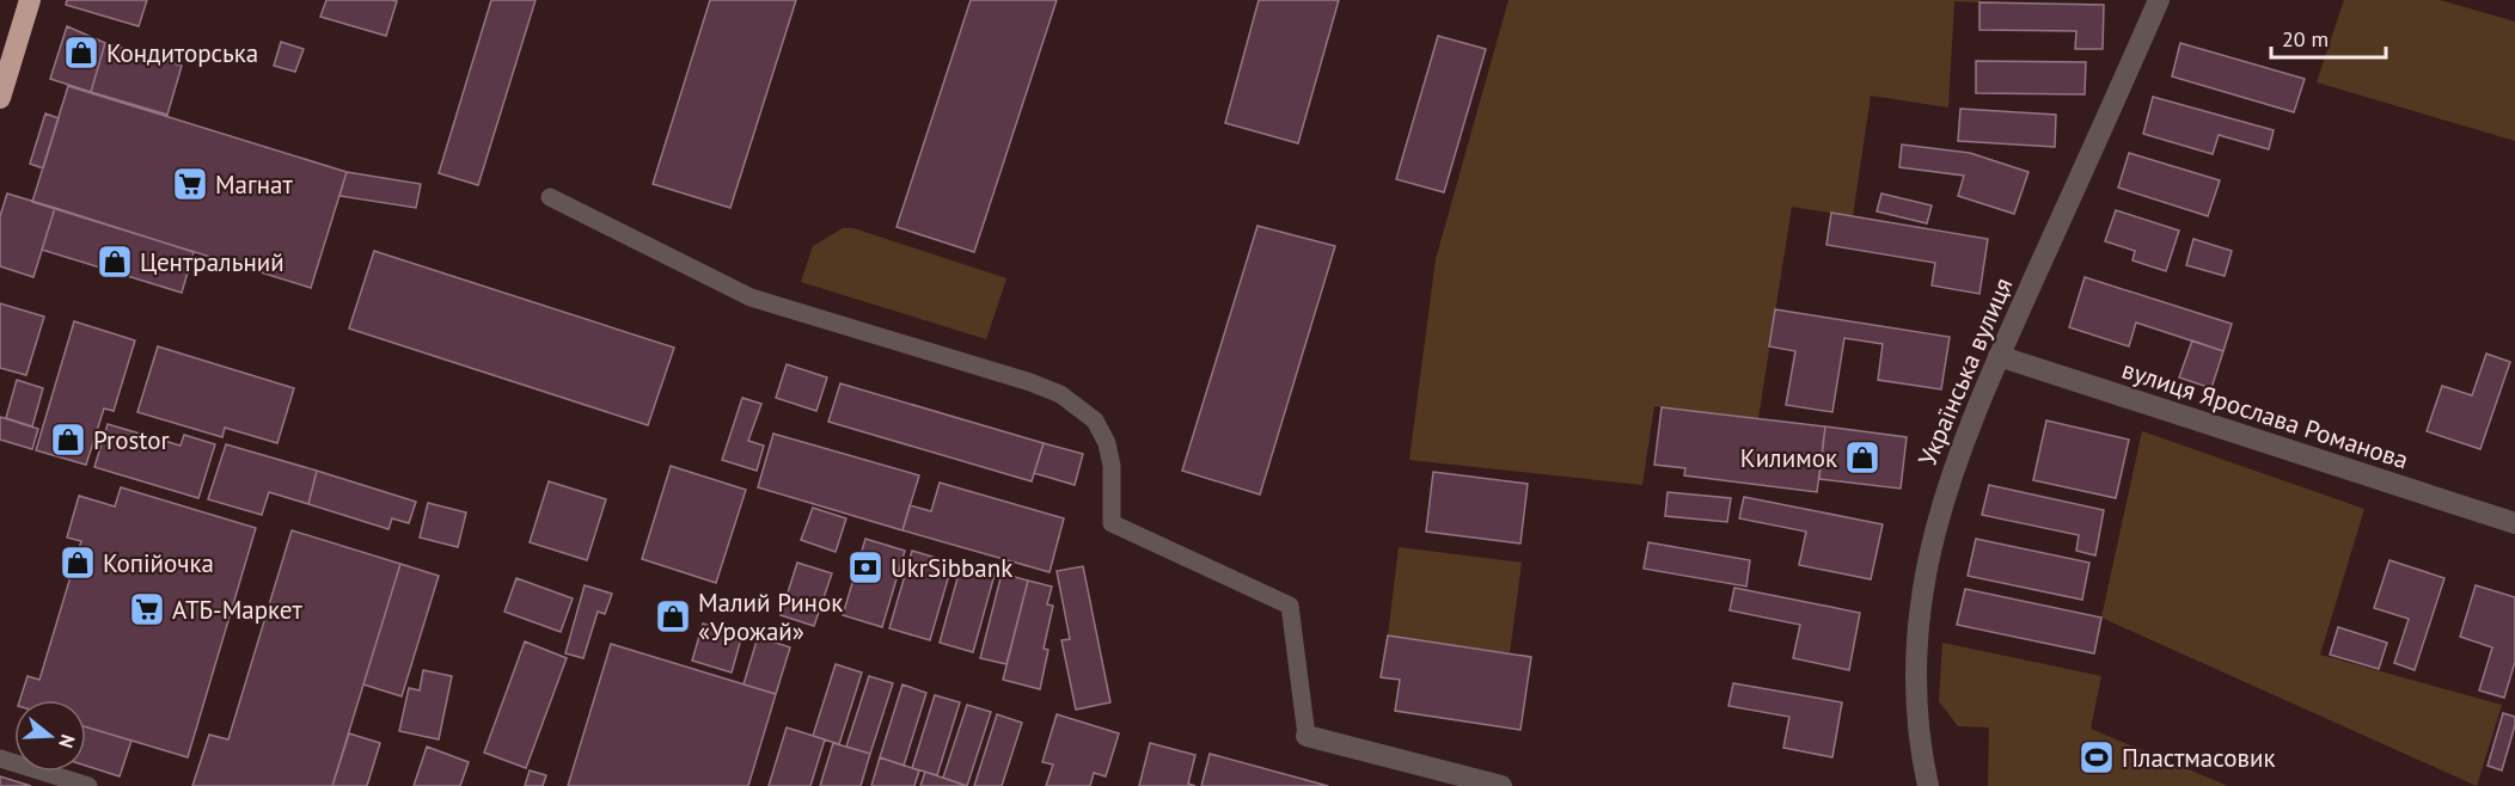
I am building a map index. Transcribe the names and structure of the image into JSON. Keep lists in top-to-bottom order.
{
  "streets": {
    "street": ["Українська вулиця", "вулиця Ярослава Романова"]
  },
  "crossings": [
    ["Українська вулиця", "вулиця Ярослава Романова"]
  ],
  "places": {
    "shop": [
      "Кондиторська",
      "Центральний",
      "Prostor",
      "Килимок",
      "Копійочка",
      "Малий Ринок «Урожай»"
    ],
    "supermarket": ["Магнат", "АТБ-Маркет"],
    "bank": ["UkrSibbank"],
    "sports": ["Пластмасовик"]
  },
  "scale_bar": "20 m",
  "north": "right"
}
